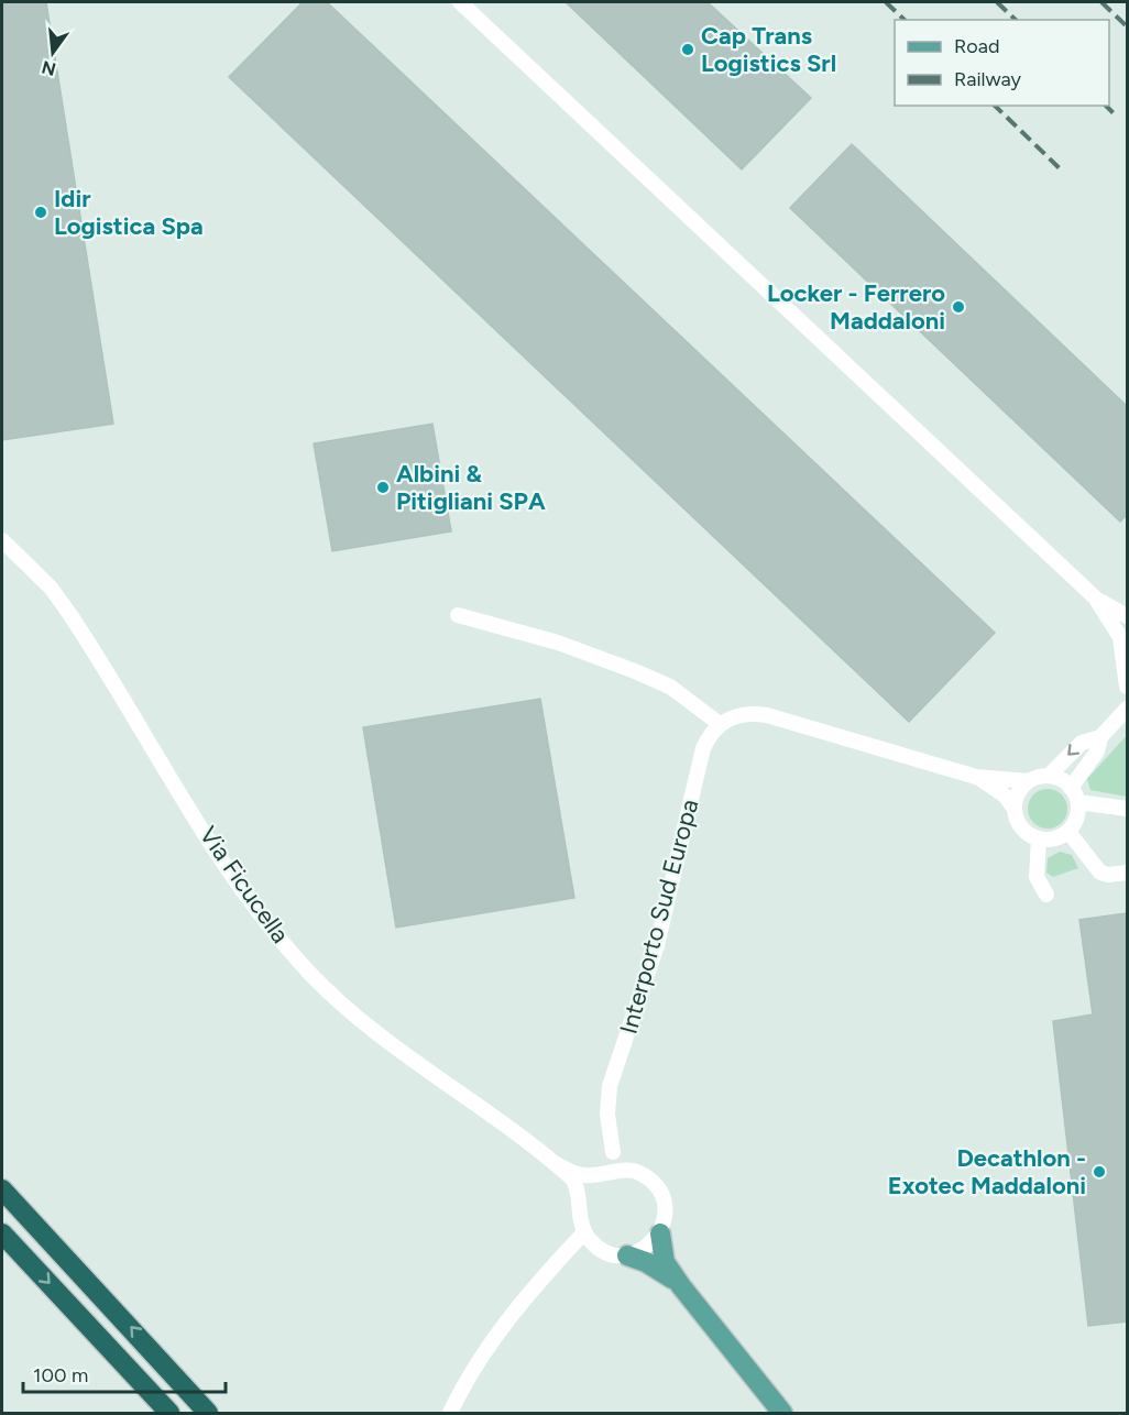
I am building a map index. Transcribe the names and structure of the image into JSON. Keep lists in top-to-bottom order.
{
  "streets": {
    "street": ["Via Ficucella", "Interporto Sud Europa"]
  },
  "places": [
    "Cap Trans Logistics Srl",
    "Idir Logistica Spa",
    "Locker - Ferrero Maddaloni",
    "Albini & Pitigliani SPA",
    "Decathlon - Exotec Maddaloni"
  ],
  "legend": ["Road", "Railway"],
  "scale_bar": "100 m",
  "north": "bottom"
}
